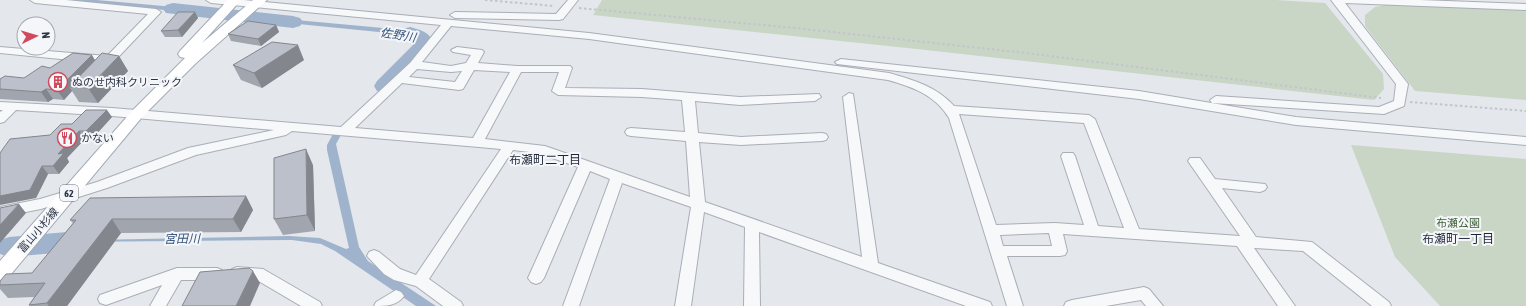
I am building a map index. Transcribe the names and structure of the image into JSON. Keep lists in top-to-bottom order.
{
  "streets": {
    "main road": ["62", "富山小杉線"]
  },
  "districts": ["布瀬町二丁目", "布瀬町一丁目"],
  "water": ["佐野川", "宮田川"],
  "parks": ["布瀬公園"],
  "places": {
    "building": ["ぬのせ内科クリニック"],
    "restaurant": ["かない"]
  },
  "north": "right"
}
